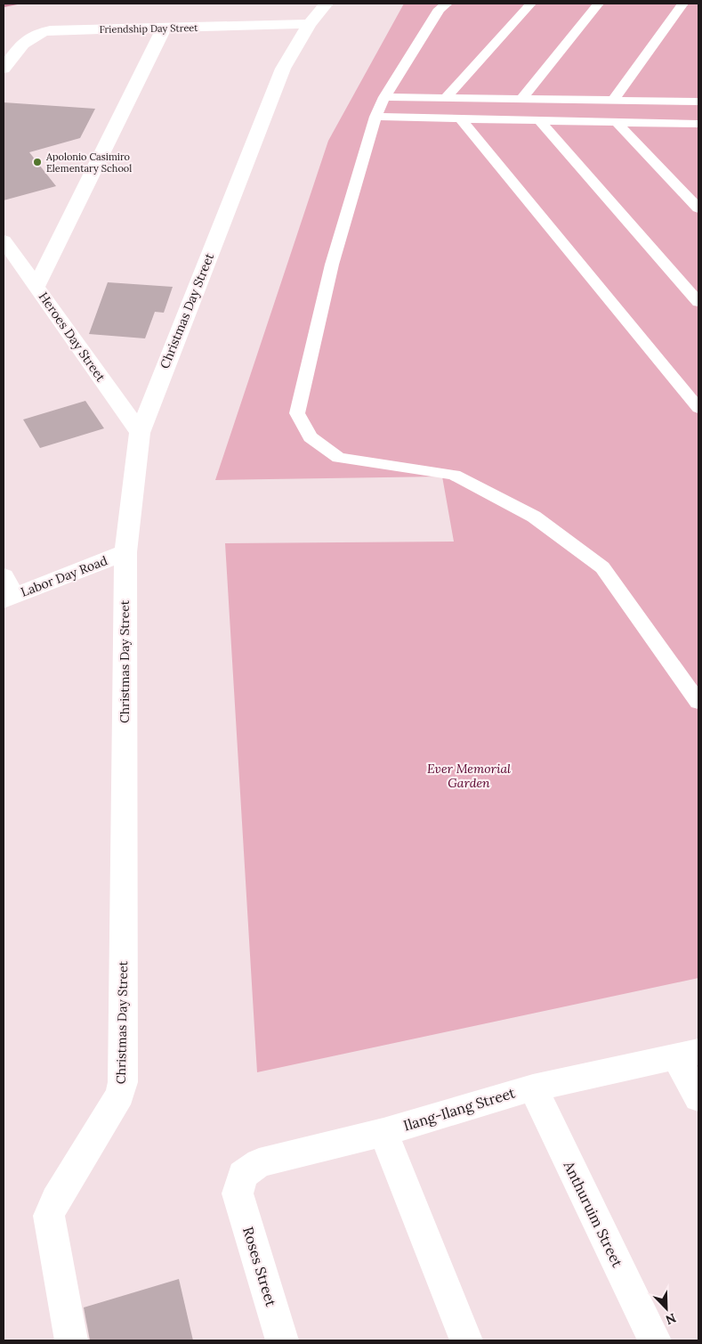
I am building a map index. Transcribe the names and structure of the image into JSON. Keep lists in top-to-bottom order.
{
  "streets": {
    "street": [
      "Friendship Day Street",
      "Christmas Day Street",
      "Heroes Day Street",
      "Labor Day Road",
      "Ilang-Ilang Street",
      "Anthuruim Street",
      "Roses Street"
    ]
  },
  "crossings": [
    ["Friendship Day Street", "Christmas Day Street"],
    ["Christmas Day Street", "Heroes Day Street"],
    ["Christmas Day Street", "Labor Day Road"],
    ["Ilang-Ilang Street", "Anthuruim Street"],
    ["Ilang-Ilang Street", "Roses Street"]
  ],
  "parks": ["Ever Memorial Garden"],
  "places": ["Apolonio Casimiro Elementary School"],
  "north": "bottom right"
}
